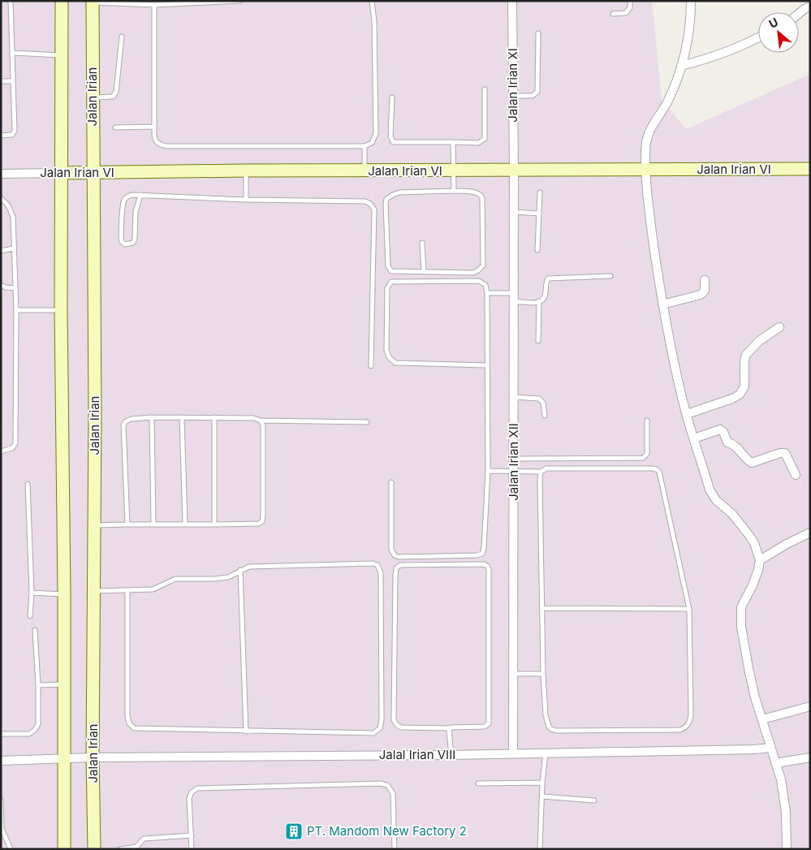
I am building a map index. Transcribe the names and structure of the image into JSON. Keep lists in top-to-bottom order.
{
  "streets": {
    "street": [
      "Jalan Irian XI",
      "Jalan Irian",
      "Jalan Irian VI",
      "Jalan Irian XII",
      "Jalal Irian VIII"
    ]
  },
  "crossings": [
    ["Jalan Irian XI", "Jalan Irian VI"],
    ["Jalan Irian XI", "Jalan Irian XII"],
    ["Jalan Irian", "Jalan Irian VI"],
    ["Jalan Irian", "Jalal Irian VIII"],
    ["Jalan Irian VI", "Jalan Irian XII"],
    ["Jalan Irian XII", "Jalal Irian VIII"]
  ],
  "places": {
    "building": ["PT. Mandom New Factory 2"]
  },
  "north": "top left"
}
